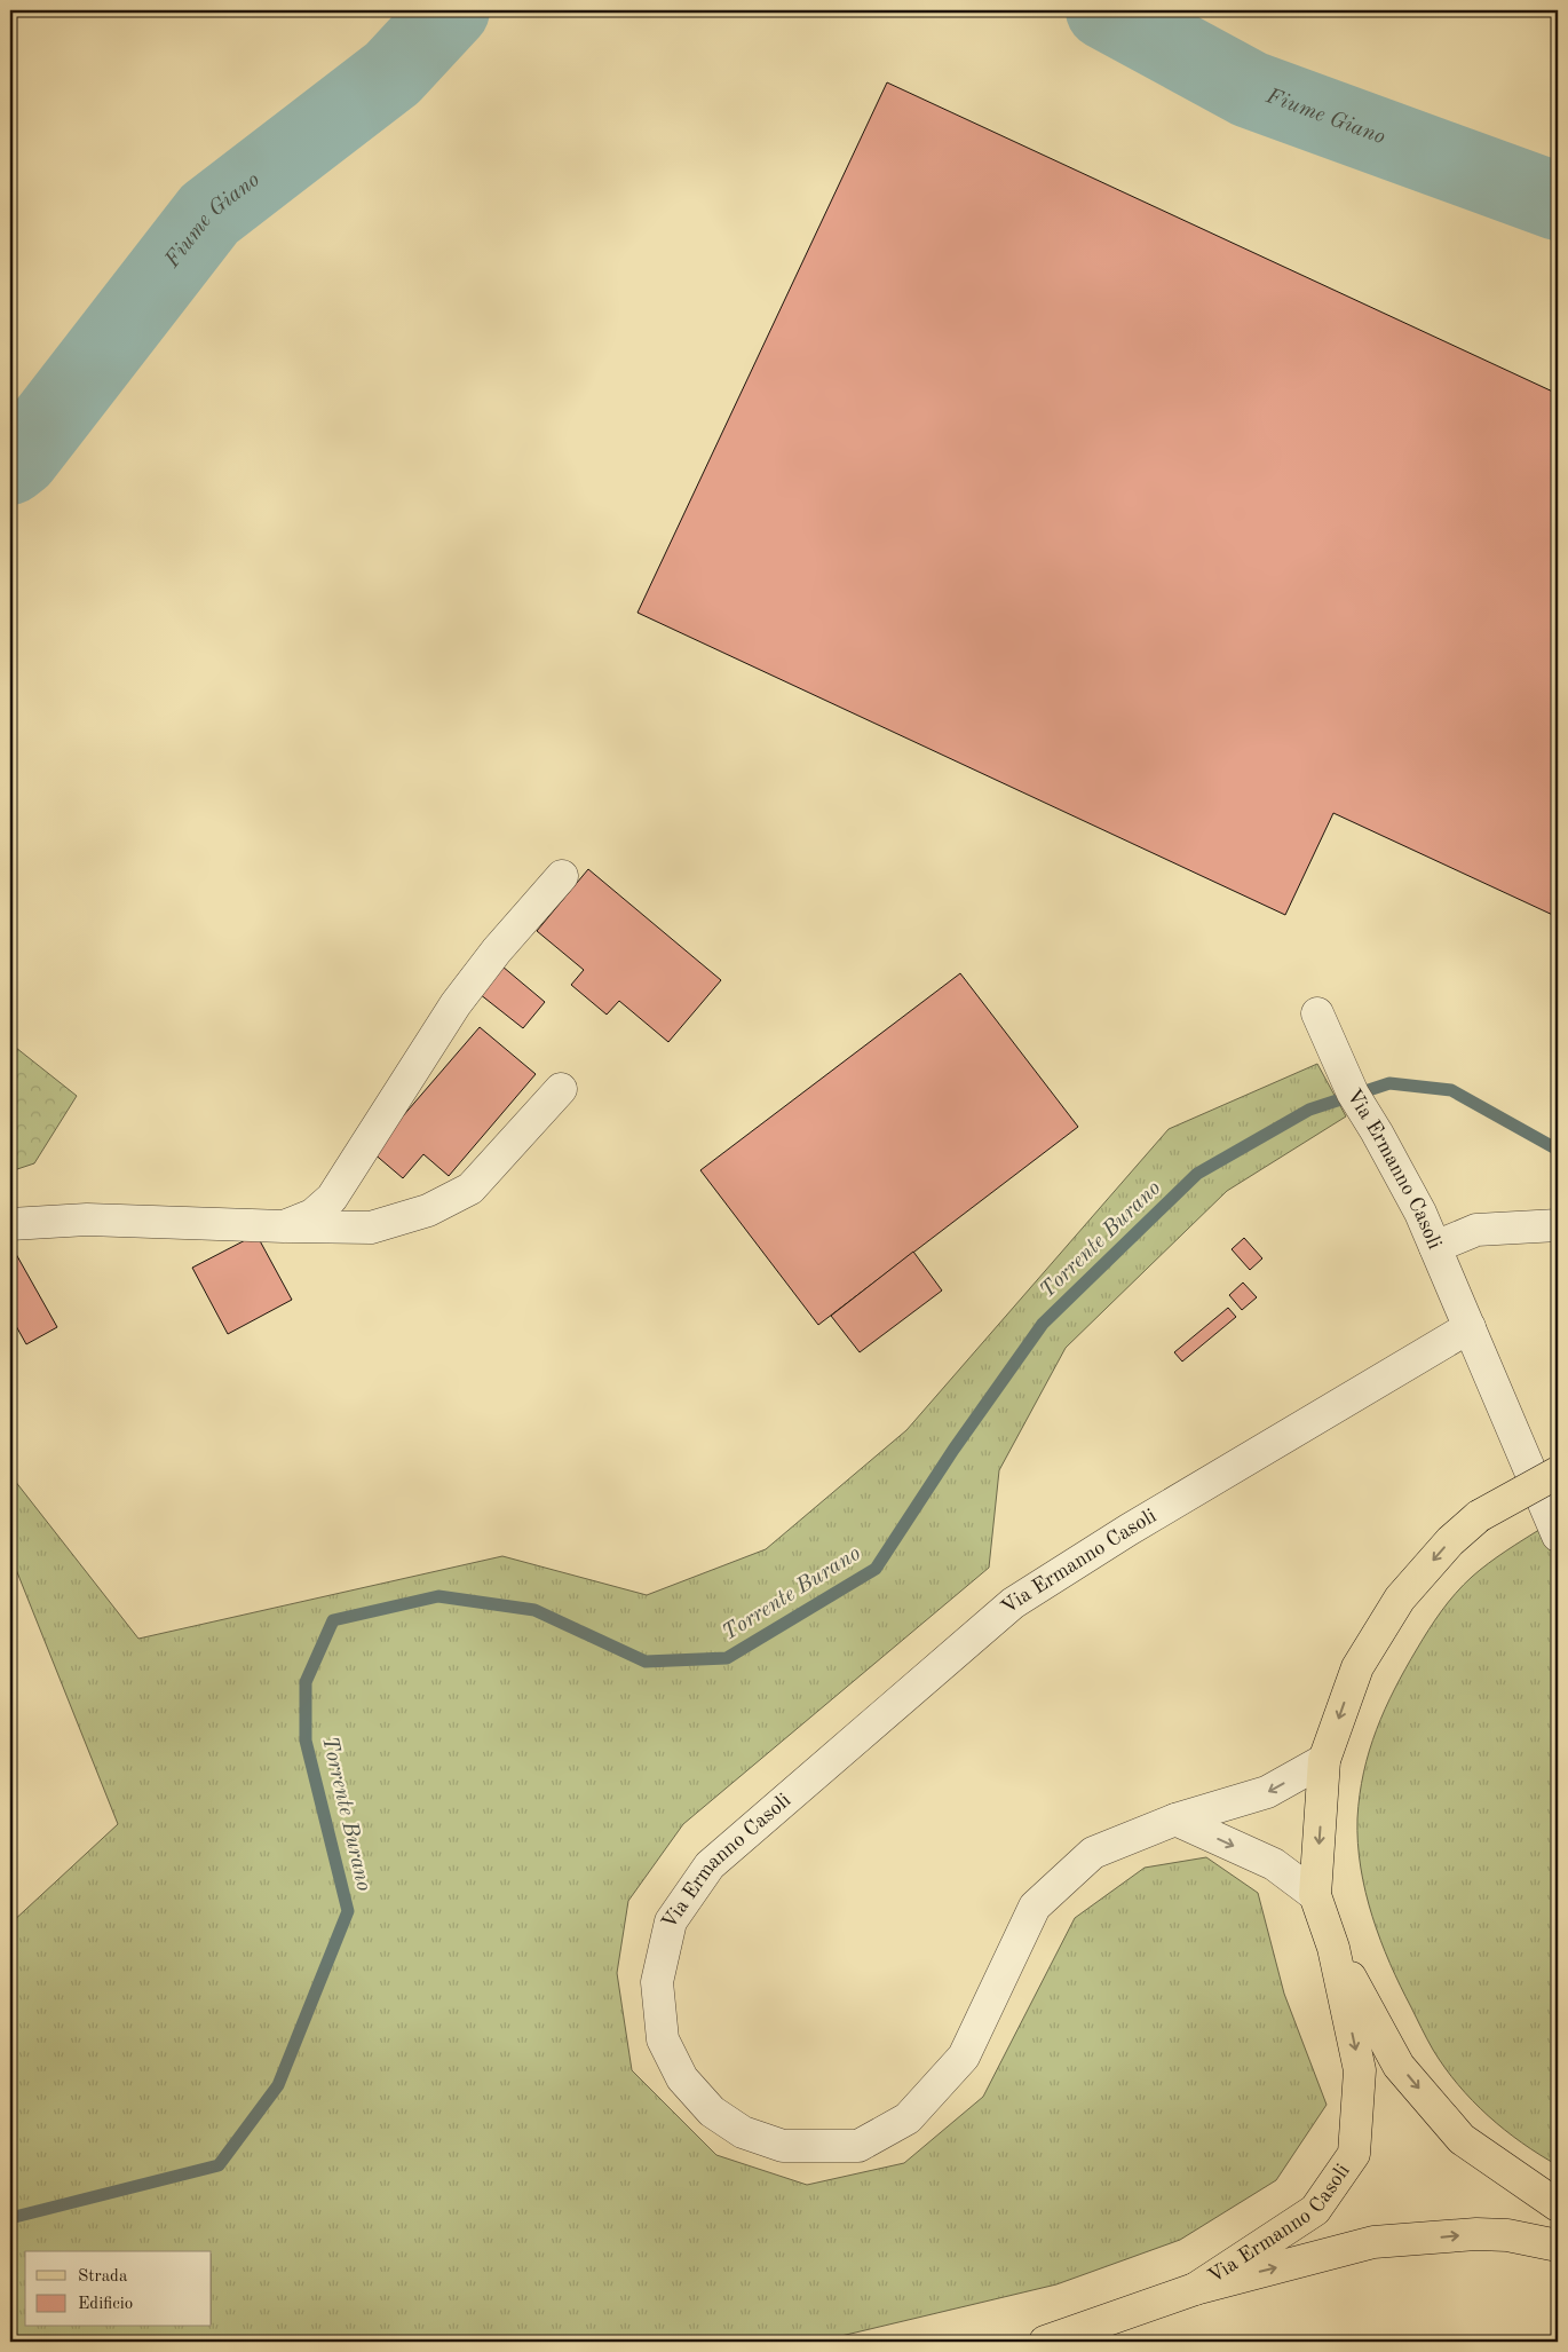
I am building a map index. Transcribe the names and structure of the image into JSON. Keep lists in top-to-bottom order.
{
  "streets": {
    "main road": ["Via Ermanno Casoli"]
  },
  "water": ["Fiume Giano", "Torrente Burano"],
  "legend": ["Strada", "Edificio"]
}
